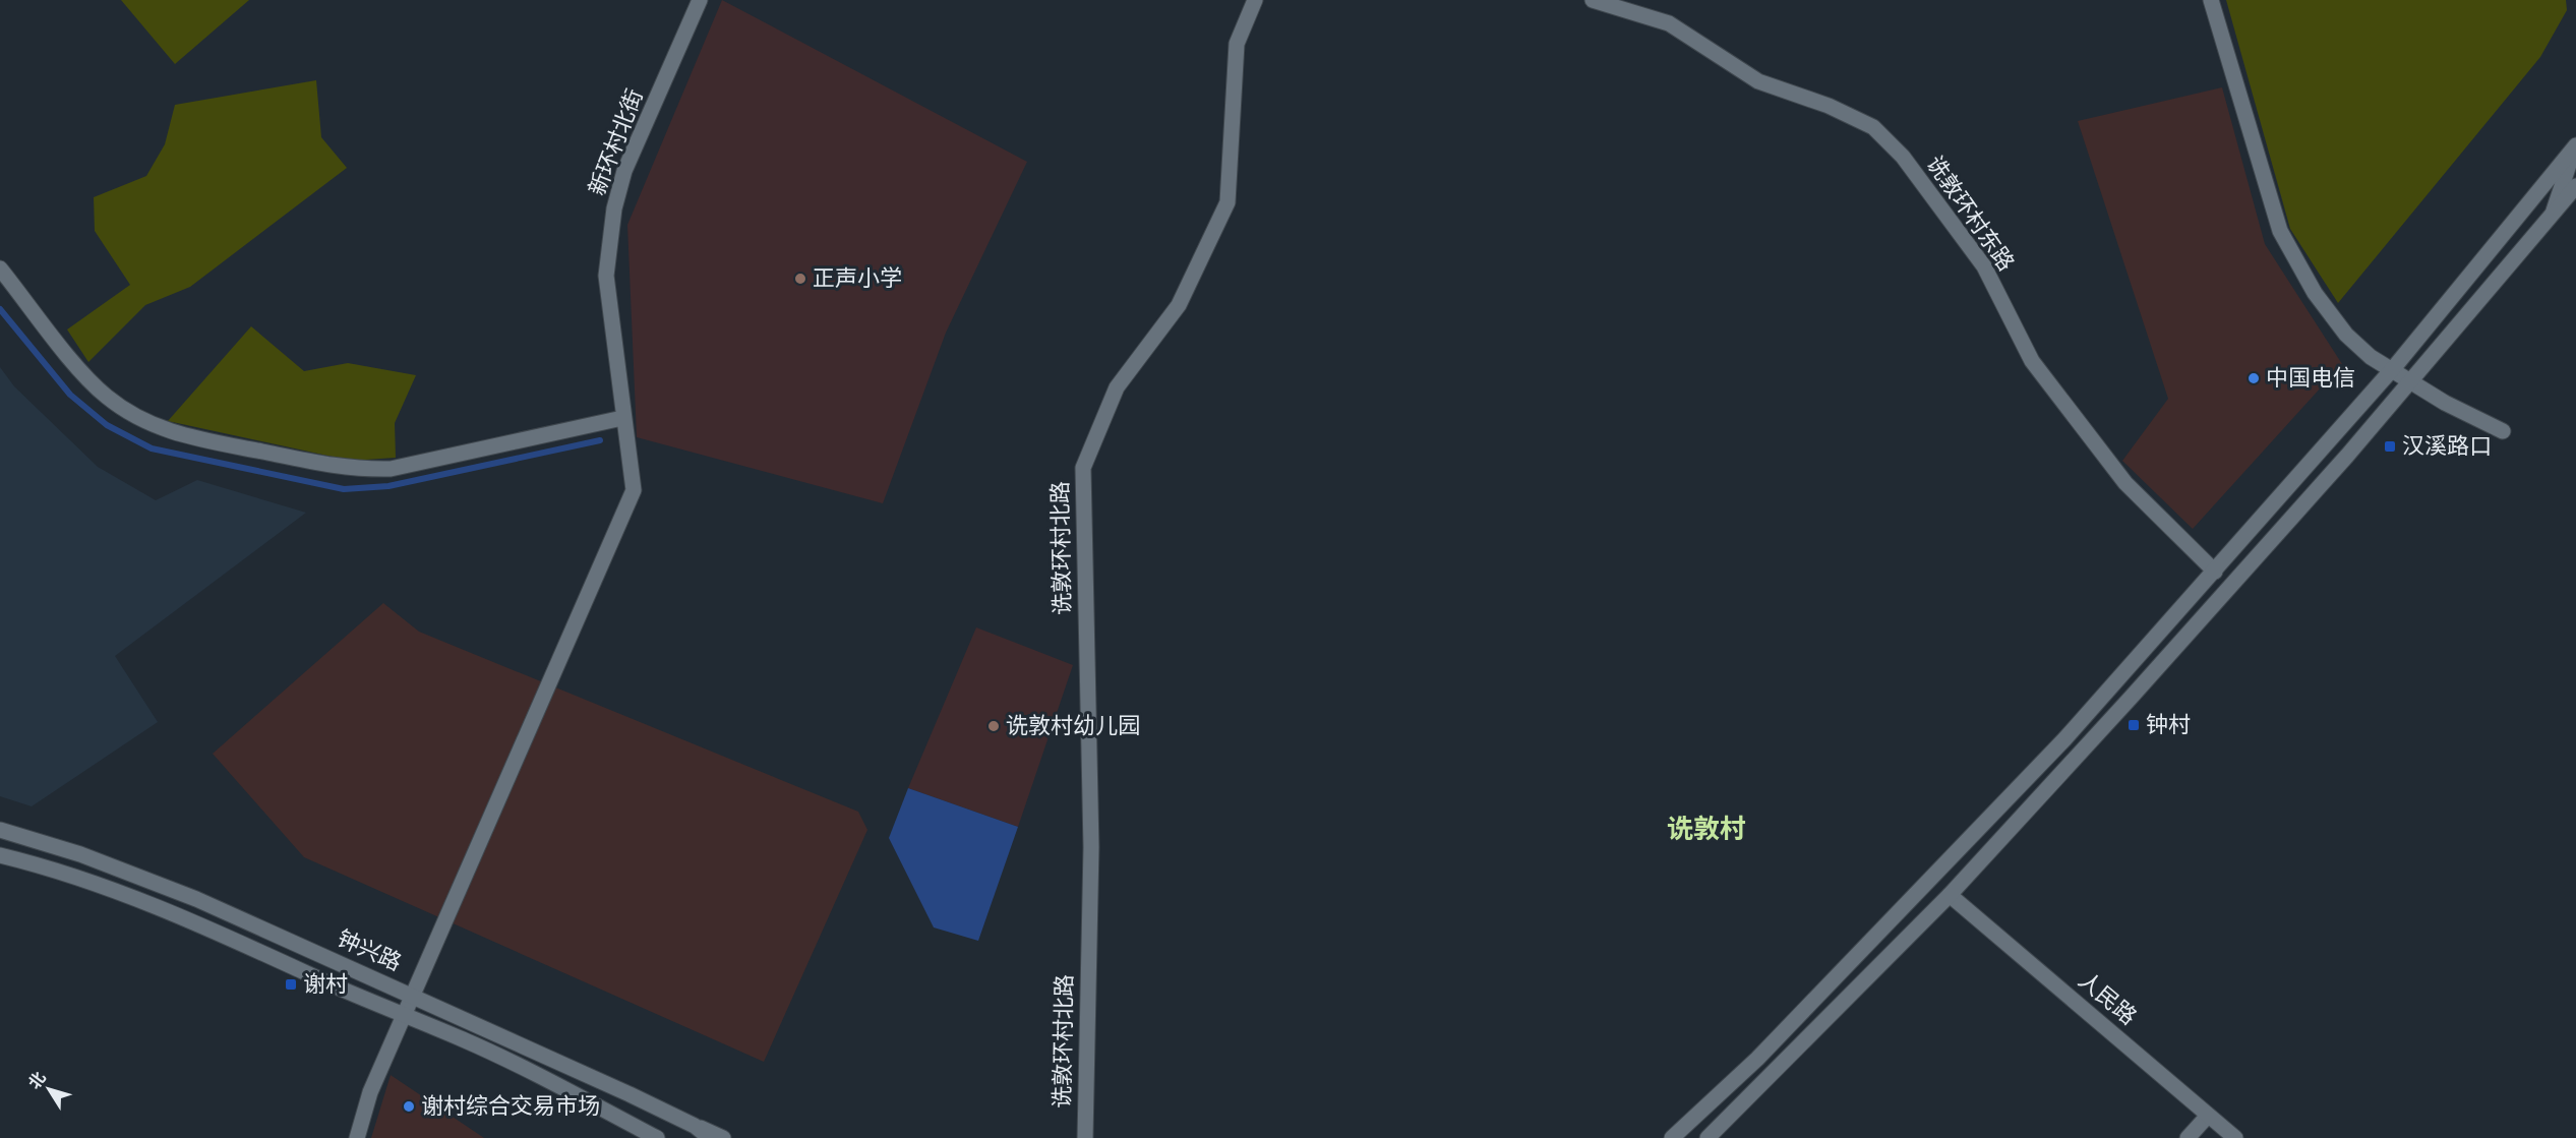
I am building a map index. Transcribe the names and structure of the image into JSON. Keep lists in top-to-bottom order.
{
  "streets": {
    "street": [
      "新环村北街",
      "诜敦环村东路",
      "诜敦环村北路",
      "钟兴路",
      "人民路"
    ]
  },
  "crossings": [
    ["新环村北街", "钟兴路"]
  ],
  "districts": ["诜敦村"],
  "places": {
    "other": [
      "正声小学",
      "中国电信",
      "诜敦村幼儿园",
      "谢村综合交易市场"
    ],
    "transit": ["汉溪路口", "钟村", "谢村"]
  },
  "north": "top left"
}
